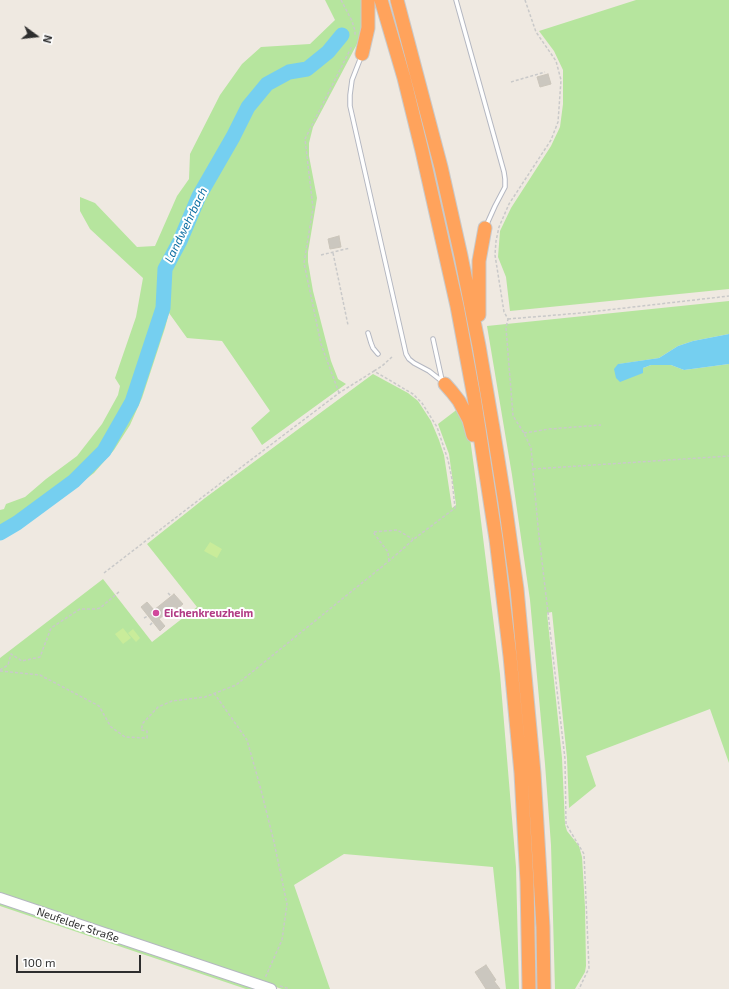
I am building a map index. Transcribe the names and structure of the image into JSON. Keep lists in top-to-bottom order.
{
  "streets": {
    "main road": ["Neufelder Straße"]
  },
  "water": ["Landwehrbach"],
  "places": ["Eichenkreuzheim"],
  "scale_bar": "100 m",
  "north": "right"
}
